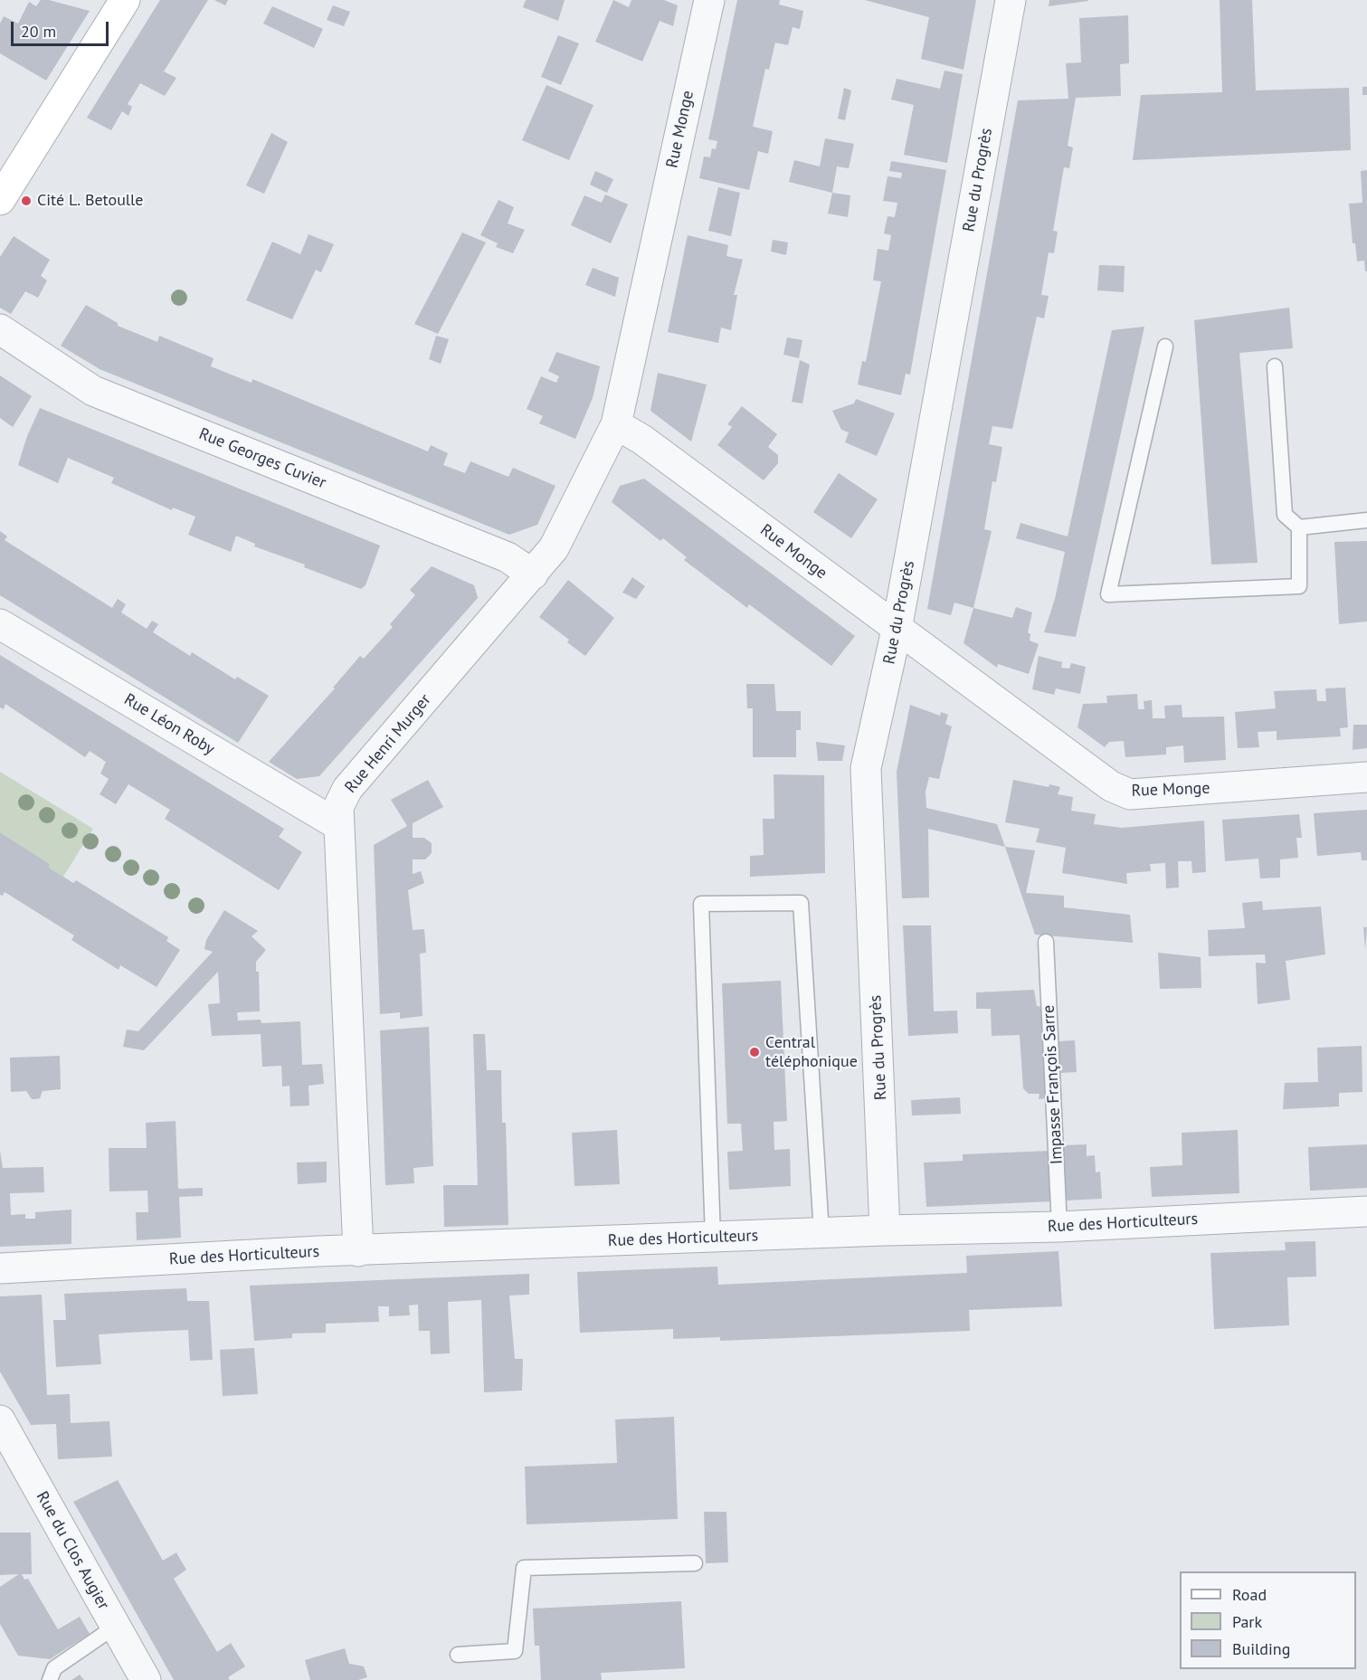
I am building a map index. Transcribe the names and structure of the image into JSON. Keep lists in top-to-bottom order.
{
  "streets": {
    "street": [
      "Rue Monge",
      "Rue du Progrès",
      "Rue Georges Cuvier",
      "Rue Léon Roby",
      "Rue Henri Murger",
      "Rue des Horticulteurs",
      "Rue du Clos Augier"
    ],
    "lane": ["Impasse François Sarre"]
  },
  "crossings": [
    ["Rue Monge", "Rue du Progrès"],
    ["Rue Monge", "Rue Henri Murger"],
    ["Rue du Progrès", "Rue des Horticulteurs"],
    ["Rue Georges Cuvier", "Rue Henri Murger"],
    ["Rue Léon Roby", "Rue Henri Murger"],
    ["Rue Henri Murger", "Rue des Horticulteurs"],
    ["Impasse François Sarre", "Rue des Horticulteurs"]
  ],
  "places": ["Cité L. Betoulle", "Central téléphonique"],
  "legend": ["Road", "Park", "Building"],
  "scale_bar": "20 m"
}
